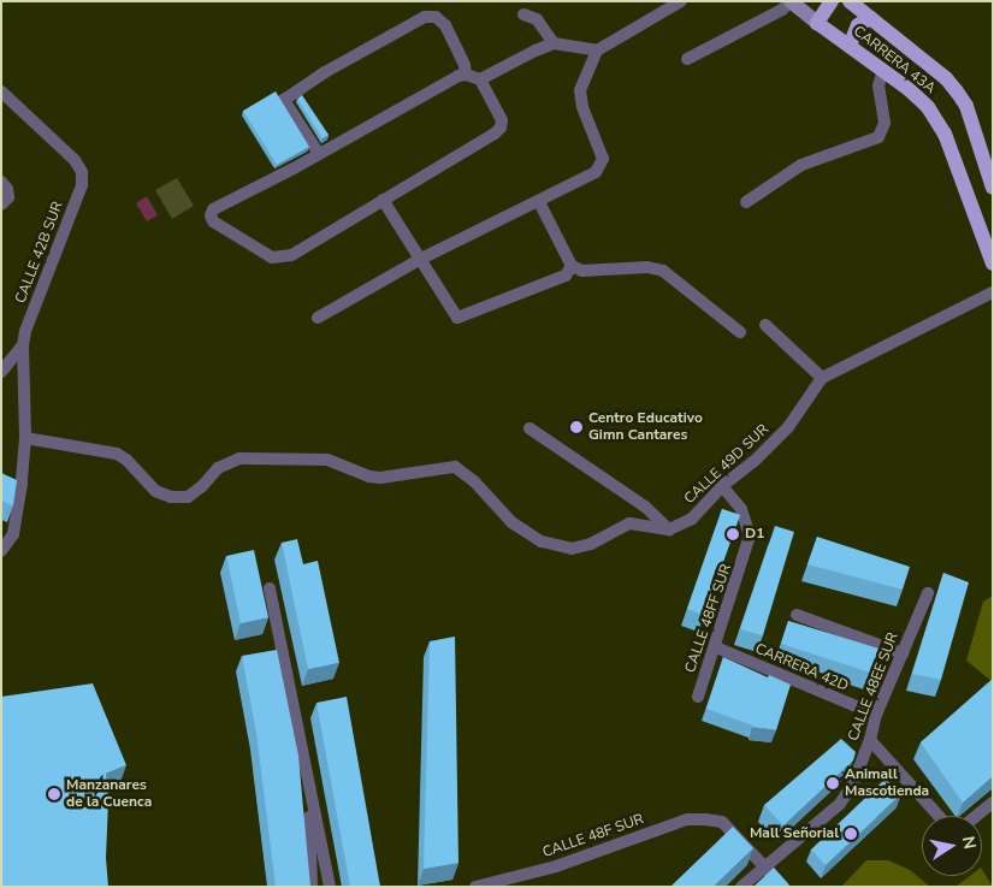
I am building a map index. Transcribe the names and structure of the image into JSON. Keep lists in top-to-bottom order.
{
  "streets": {
    "main road": ["CARRERA 43A"],
    "street": [
      "CALLE 42B SUR",
      "CALLE 49D SUR",
      "CALLE 48FF SUR",
      "CARRERA 42D",
      "CALLE 48EE SUR",
      "CALLE 48F SUR"
    ]
  },
  "crossings": [
    ["CALLE 49D SUR", "CALLE 48FF SUR"],
    ["CALLE 48FF SUR", "CARRERA 42D"],
    ["CARRERA 42D", "CALLE 48EE SUR"],
    ["CALLE 48EE SUR", "CALLE 48F SUR"]
  ],
  "places": [
    "Centro Educativo Gimn Cantares",
    "D1",
    "Animall Mascotienda",
    "Manzanares de la Cuenca",
    "Mall Señorial"
  ],
  "north": "right"
}
